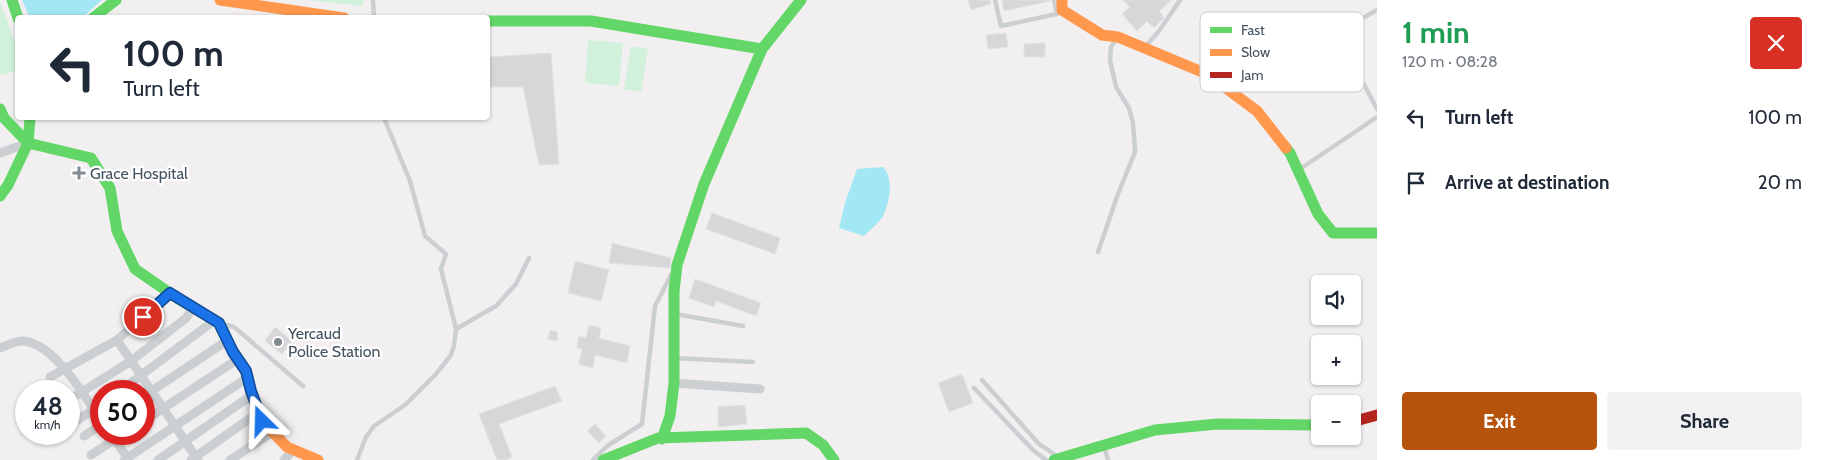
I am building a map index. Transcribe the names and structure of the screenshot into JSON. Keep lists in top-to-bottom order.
{
  "places": {
    "health": ["Grace Hospital"],
    "other": ["Yercaud Police Station"]
  },
  "legend": ["Fast", "Slow", "Jam"],
  "page": {
    "heading": ["1 min", "120 m · 08:28"],
    "turn": ["100 m", "Turn left"],
    "list": [
      {
        "name": "Turn left",
        "value": "100 m"
      },
      {
        "name": "Arrive at destination",
        "value": "20 m"
      }
    ],
    "map_buttons": ["+", "−"],
    "speed": "48 km/h",
    "limit": "50",
    "buttons": ["Exit", "Share"]
  }
}
